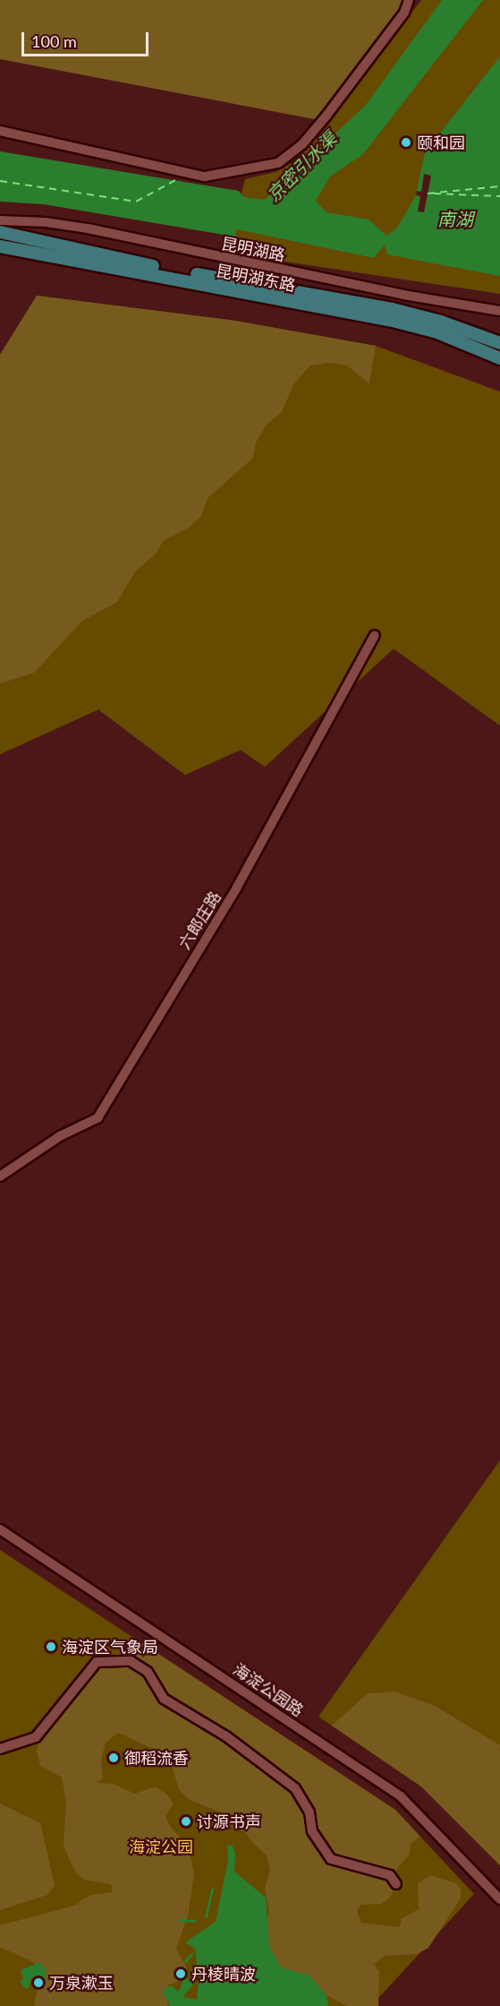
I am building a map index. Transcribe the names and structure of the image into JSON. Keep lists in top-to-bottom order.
{
  "streets": {
    "main road": ["昆明湖东路"],
    "street": ["昆明湖路", "六郎庄路", "海淀公园路"]
  },
  "water": ["京密引水渠", "南湖"],
  "parks": ["海淀公园"],
  "places": [
    "颐和园",
    "海淀区气象局",
    "御稻流香",
    "讨源书声",
    "丹棱晴波",
    "万泉漱玉"
  ],
  "scale_bar": "100 m"
}
